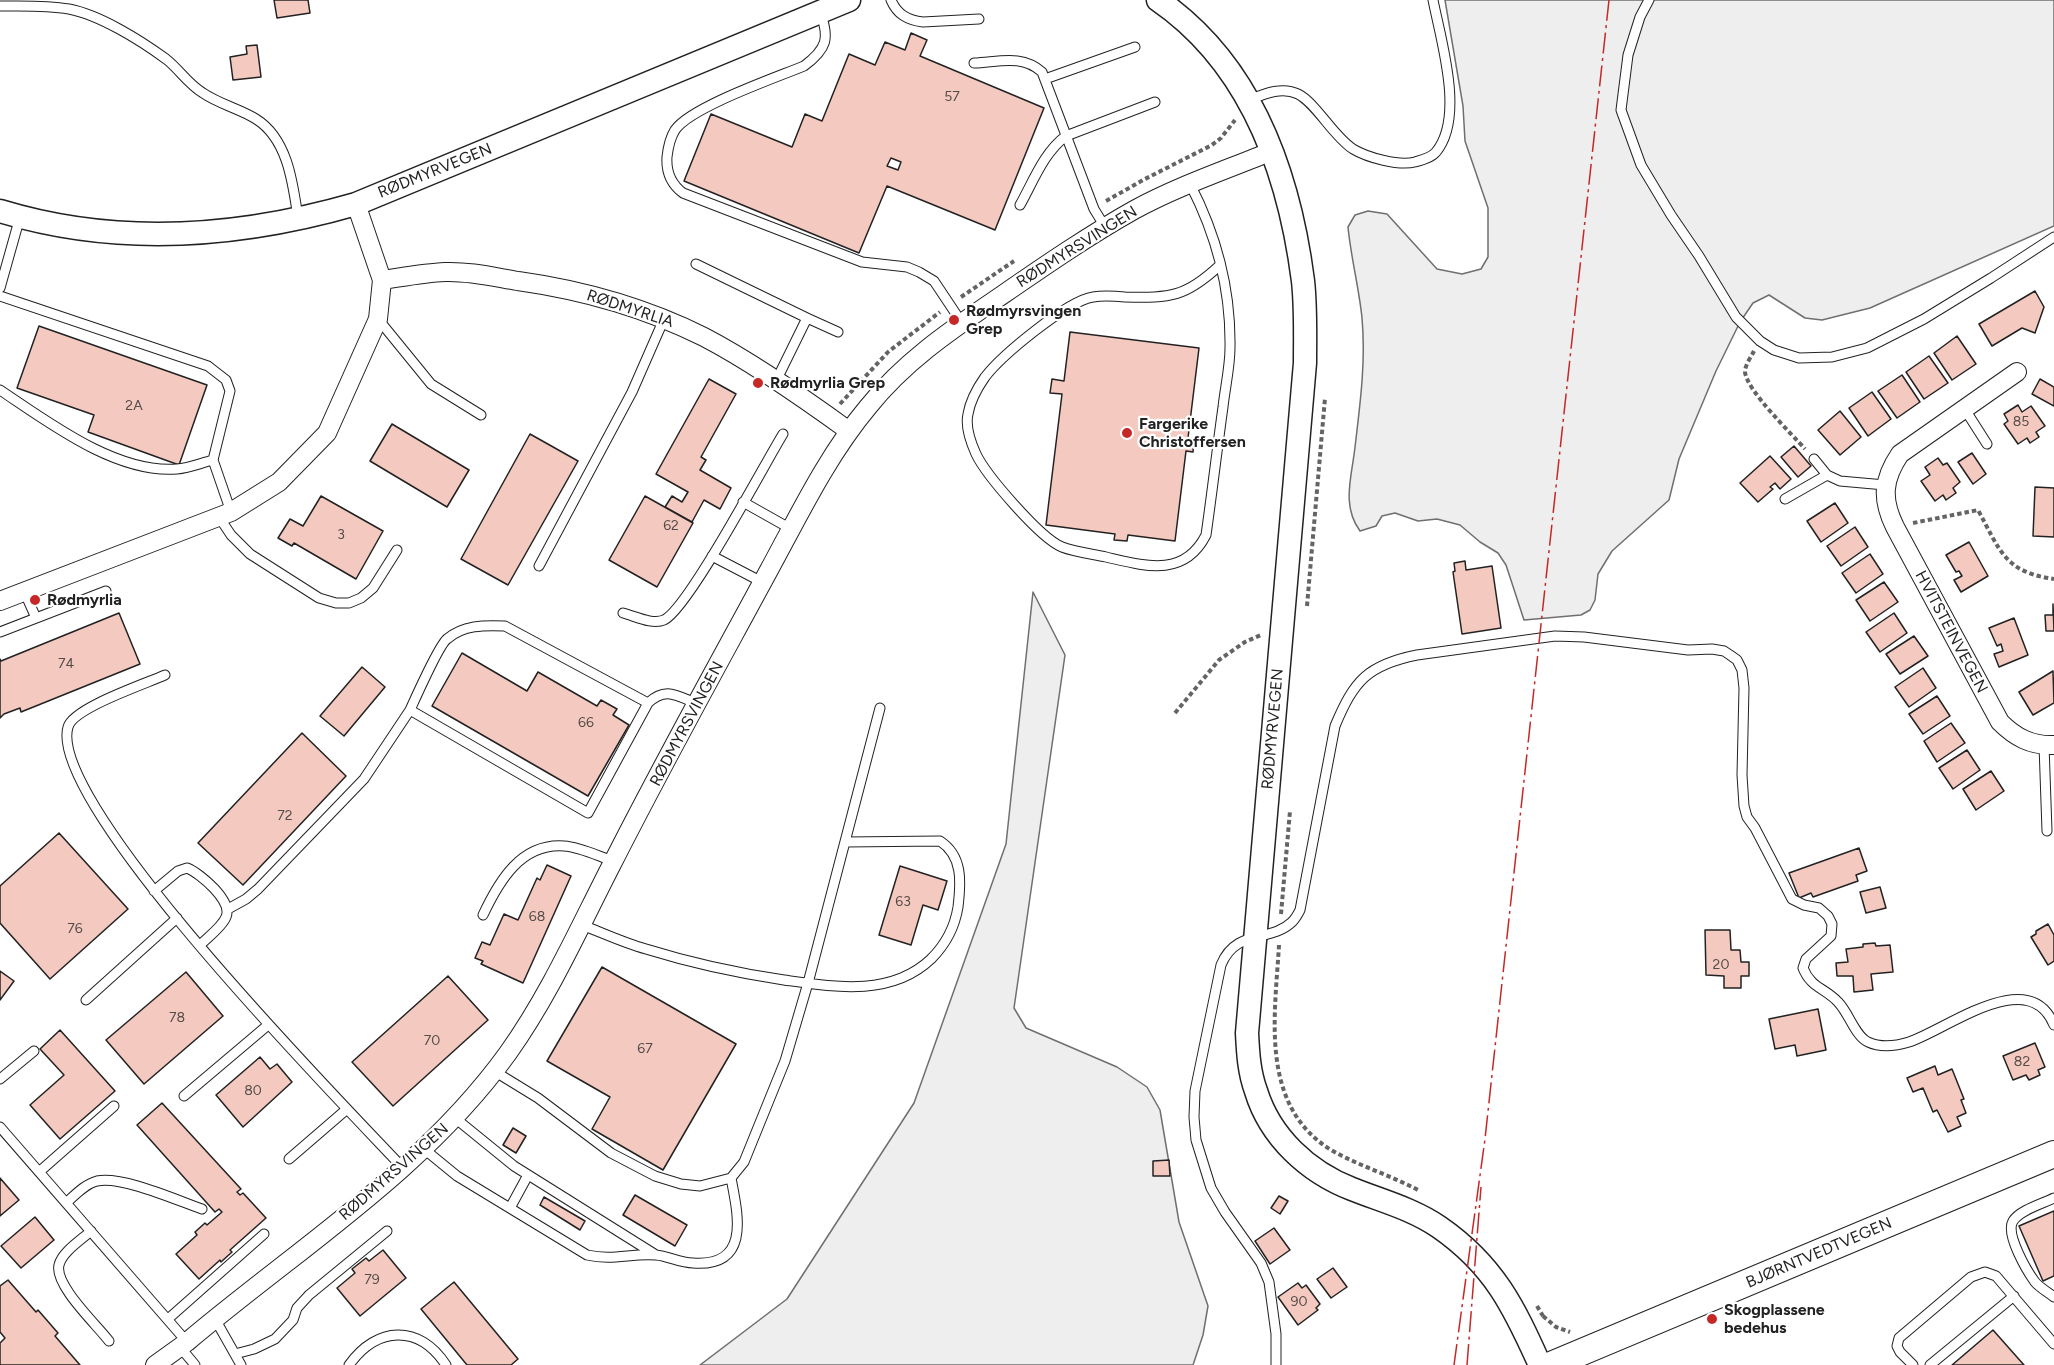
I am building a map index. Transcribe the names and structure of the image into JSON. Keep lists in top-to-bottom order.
{
  "streets": {
    "main road": ["BJØRNTVEDTVEGEN"],
    "street": [
      "RØDMYRVEGEN",
      "RØDMYRSVINGEN",
      "RØDMYRLIA",
      "HVITSTEINVEGEN"
    ]
  },
  "crossings": [
    ["RØDMYRVEGEN", "RØDMYRSVINGEN"],
    ["RØDMYRSVINGEN", "RØDMYRLIA"]
  ],
  "places": [
    "Rødmyrsvingen Grep",
    "Rødmyrlia Grep",
    "Fargerike Christoffersen",
    "Rødmyrlia",
    "Skogplassene bedehus"
  ],
  "house_numbers": [
    "57",
    "2A",
    "85",
    "62",
    "3",
    "74",
    "66",
    "72",
    "63",
    "68",
    "76",
    "20",
    "78",
    "70",
    "67",
    "82",
    "80",
    "79",
    "90"
  ]
}
